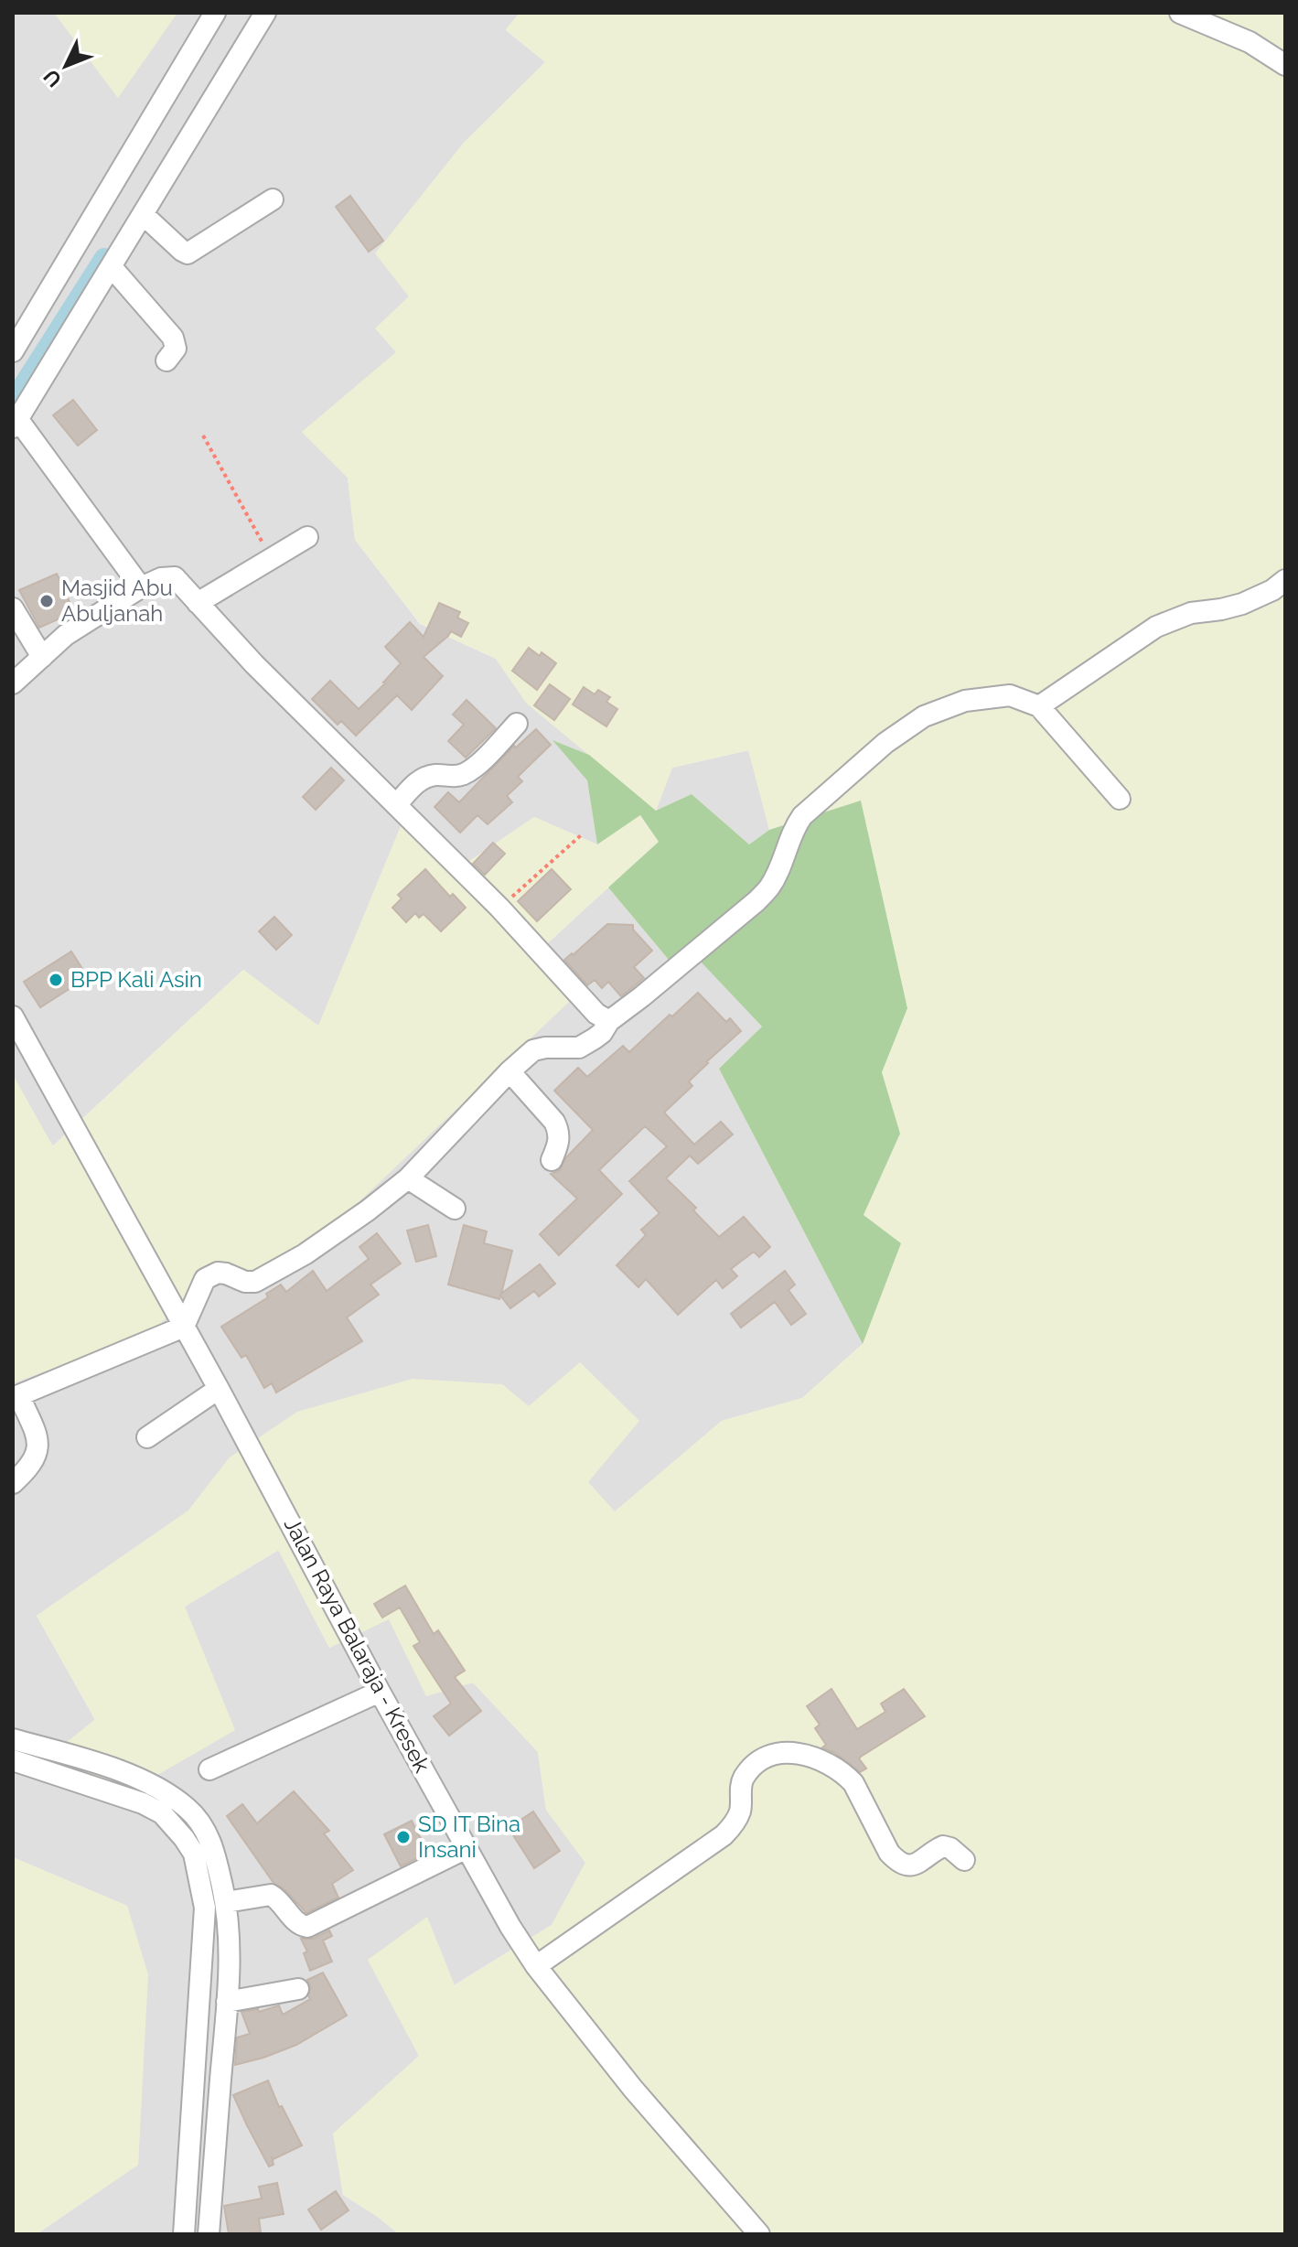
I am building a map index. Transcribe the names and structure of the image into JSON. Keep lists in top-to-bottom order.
{
  "streets": {
    "street": ["Jalan Raya Balaraja - Kresek"]
  },
  "places": ["Masjid Abu Abuljanah", "BPP Kali Asin", "SD IT Bina Insani"],
  "north": "bottom left"
}
